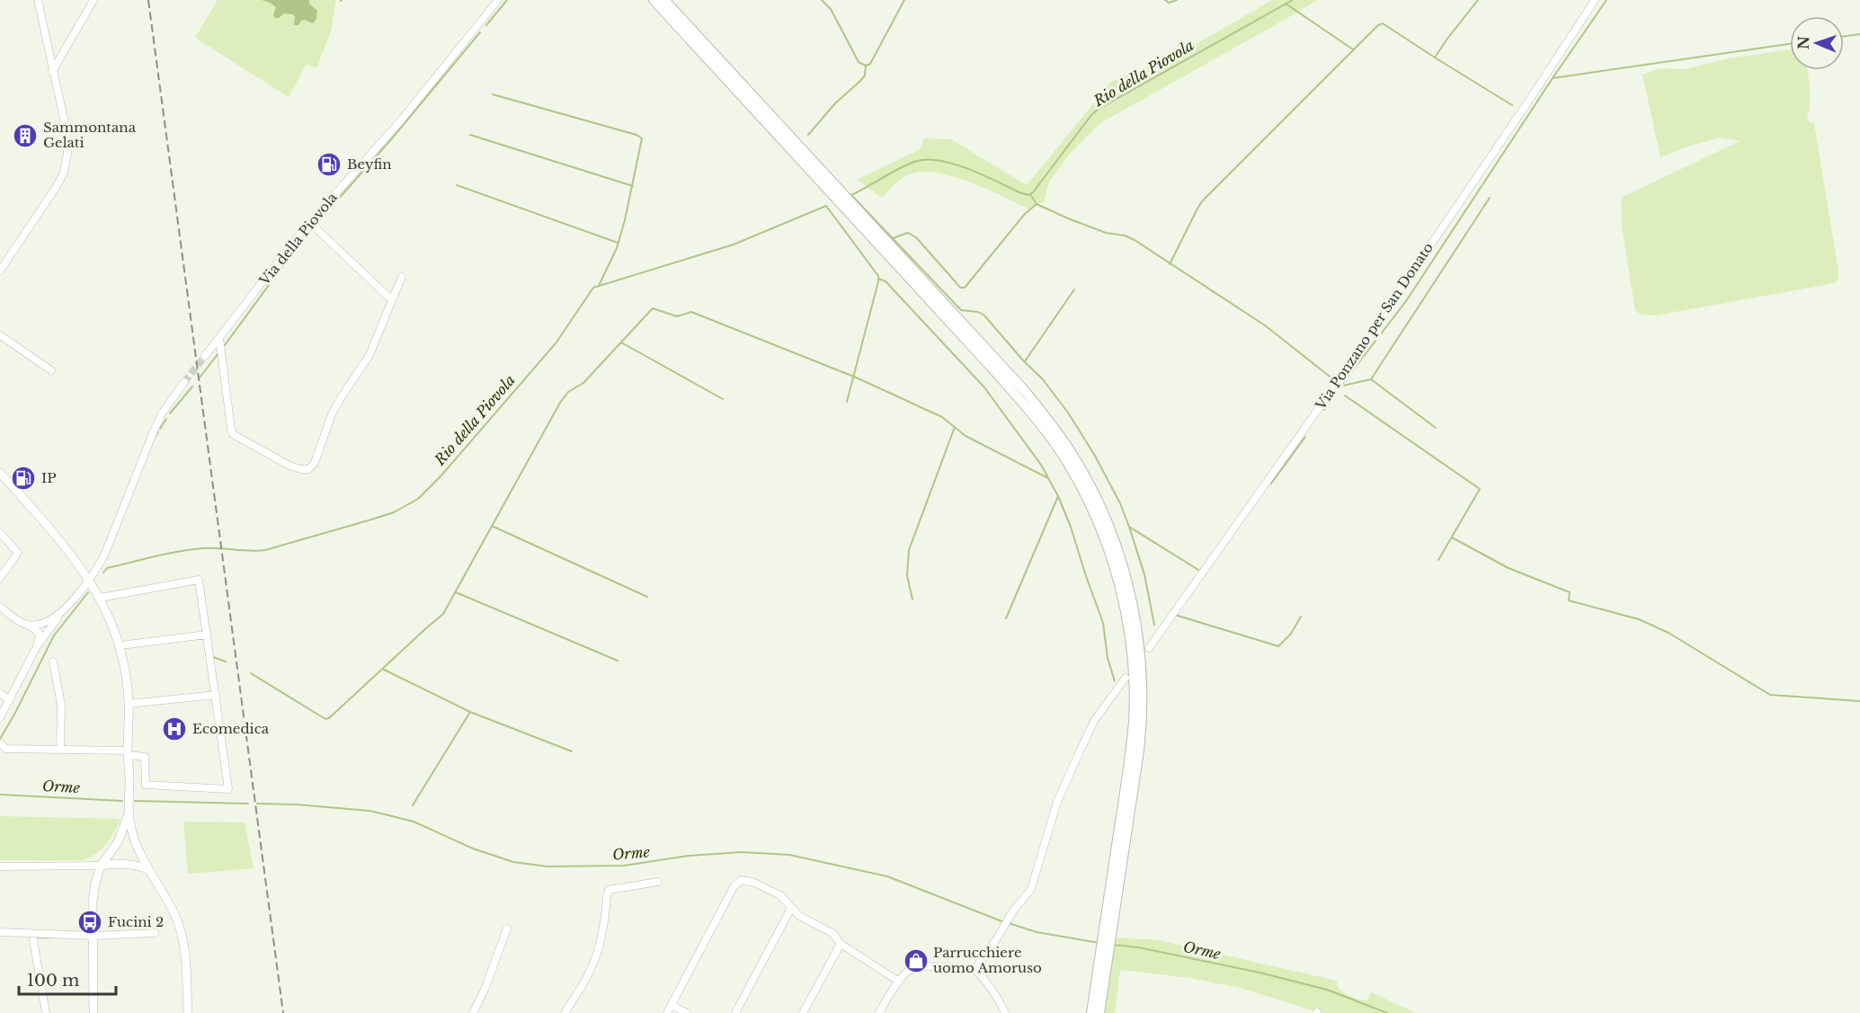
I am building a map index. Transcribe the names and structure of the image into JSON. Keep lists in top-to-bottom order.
{
  "streets": {
    "street": ["Via della Piovola", "Via Ponzano per San Donato"]
  },
  "water": ["Rio della Piovola", "Orme"],
  "places": {
    "building": ["Sammontana Gelati"],
    "fuel station": ["Beyfin", "IP"],
    "hospital": ["Ecomedica"],
    "bus stop": ["Fucini 2"],
    "shop": ["Parrucchiere uomo Amoruso"]
  },
  "scale_bar": "100 m",
  "north": "left"
}
